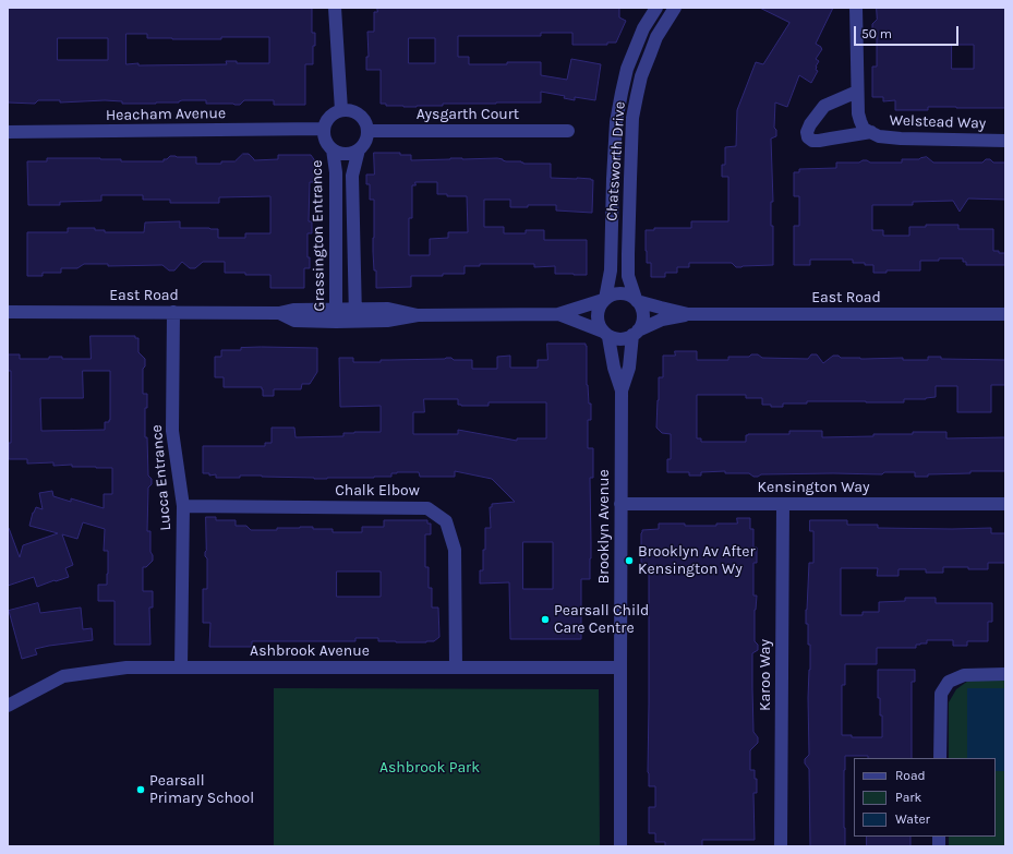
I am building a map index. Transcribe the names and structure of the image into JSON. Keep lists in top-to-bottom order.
{
  "streets": {
    "street": [
      "Heacham Avenue",
      "Aysgarth Court",
      "Welstead Way",
      "Chatsworth Drive",
      "Grassington Entrance",
      "East Road",
      "Lucca Entrance",
      "Kensington Way",
      "Chalk Elbow",
      "Brooklyn Avenue",
      "Ashbrook Avenue",
      "Karoo Way"
    ]
  },
  "crossings": [
    ["Heacham Avenue", "Aysgarth Court"],
    ["Heacham Avenue", "Grassington Entrance"],
    ["Aysgarth Court", "Grassington Entrance"],
    ["Chatsworth Drive", "East Road"],
    ["Chatsworth Drive", "Brooklyn Avenue"],
    ["Grassington Entrance", "East Road"],
    ["East Road", "Lucca Entrance"],
    ["East Road", "Brooklyn Avenue"],
    ["Lucca Entrance", "Chalk Elbow"],
    ["Lucca Entrance", "Ashbrook Avenue"],
    ["Kensington Way", "Brooklyn Avenue"],
    ["Kensington Way", "Karoo Way"],
    ["Chalk Elbow", "Ashbrook Avenue"],
    ["Brooklyn Avenue", "Ashbrook Avenue"]
  ],
  "parks": ["Ashbrook Park"],
  "places": ["Brooklyn Av After Kensington Wy", "Pearsall Child Care Centre", "Pearsall Primary School"],
  "legend": ["Road", "Park", "Water"],
  "scale_bar": "50 m"
}
